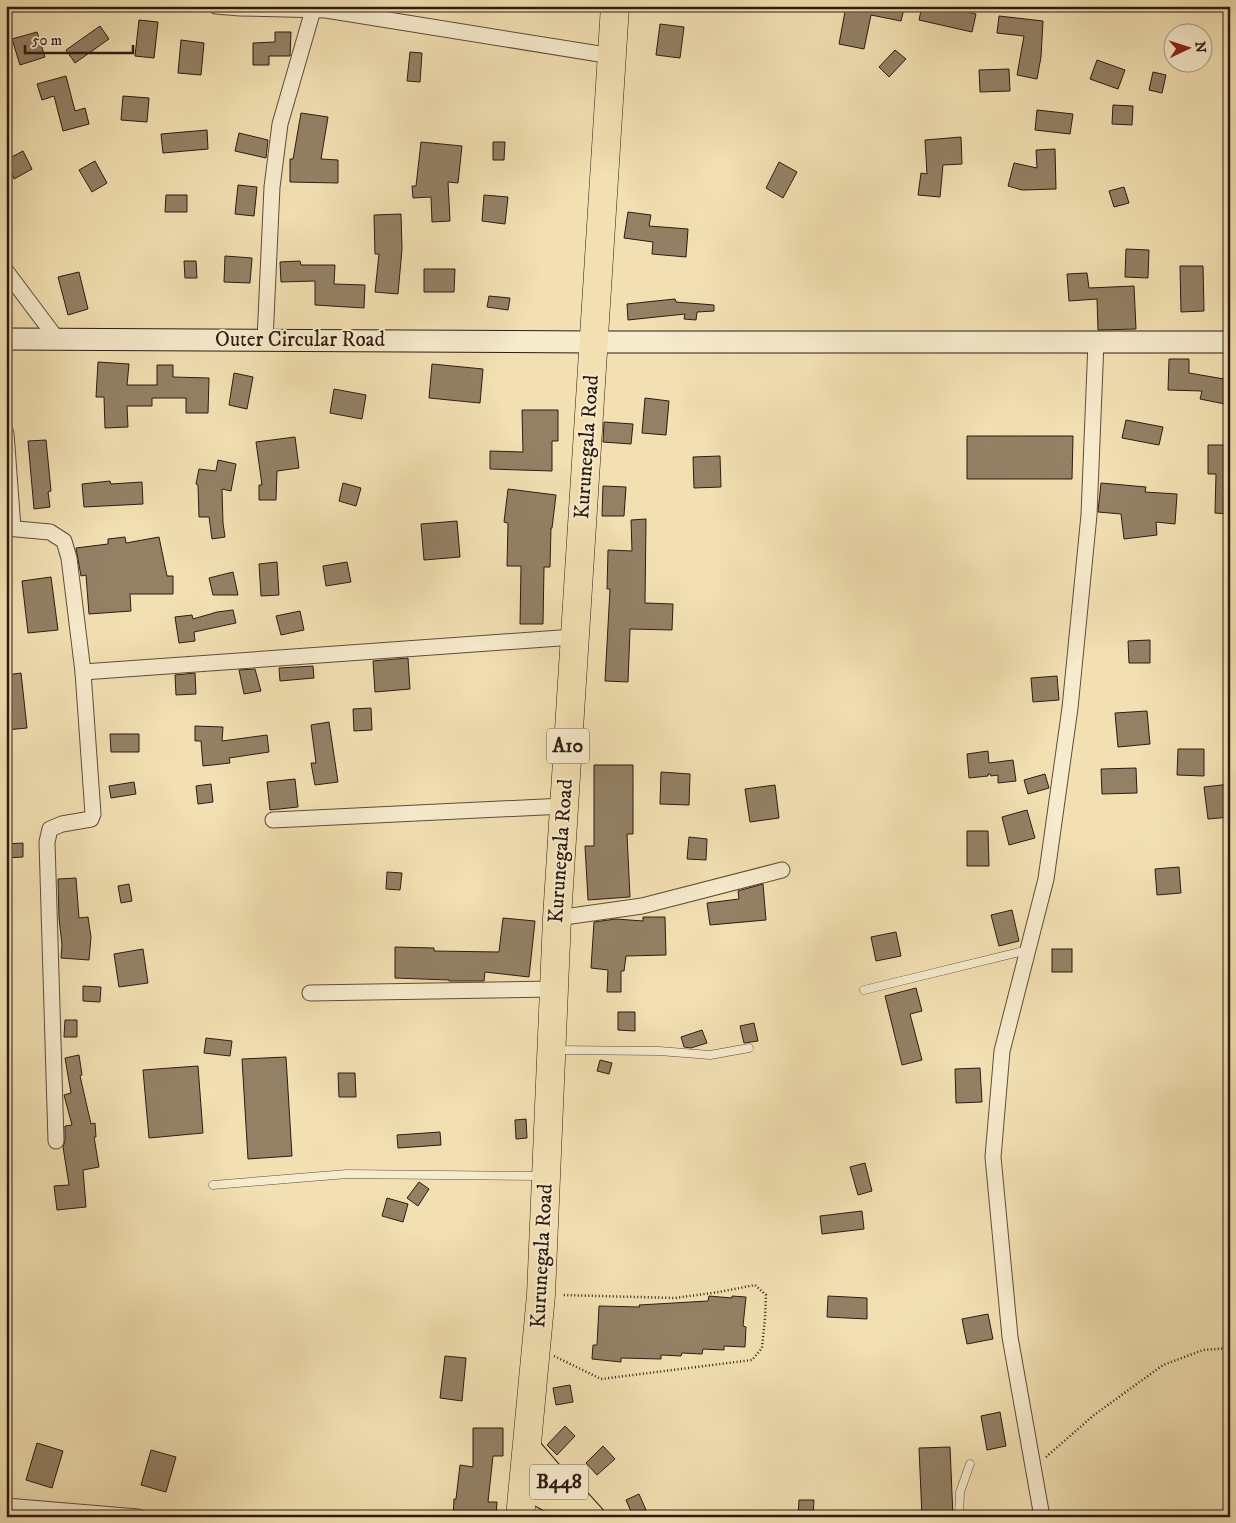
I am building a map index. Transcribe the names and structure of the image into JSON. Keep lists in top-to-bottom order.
{
  "streets": {
    "highway": ["Kurunegala Road", "A10"],
    "main road": ["B448"],
    "street": ["Outer Circular Road"]
  },
  "crossings": [
    ["Outer Circular Road", "Kurunegala Road"],
    ["Kurunegala Road", "B448"]
  ],
  "scale_bar": "50 m",
  "north": "right"
}
